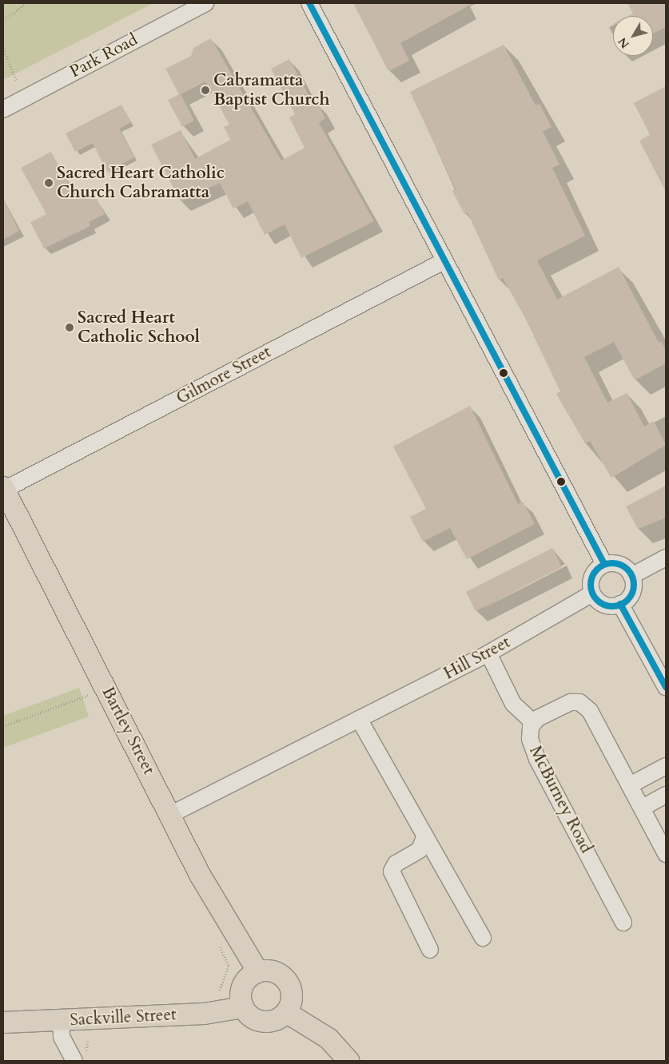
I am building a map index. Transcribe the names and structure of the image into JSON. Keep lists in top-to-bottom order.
{
  "streets": {
    "main road": ["Bartley Street", "Sackville Street"],
    "street": [
      "Park Road",
      "Gilmore Street",
      "Hill Street",
      "McBurney Road"
    ]
  },
  "crossings": [
    ["Gilmore Street", "Bartley Street"],
    ["Hill Street", "Bartley Street"],
    ["Bartley Street", "Sackville Street"]
  ],
  "places": ["Cabramatta Baptist Church", "Sacred Heart Catholic Church Cabramatta", "Sacred Heart Catholic School"],
  "north": "bottom left"
}
